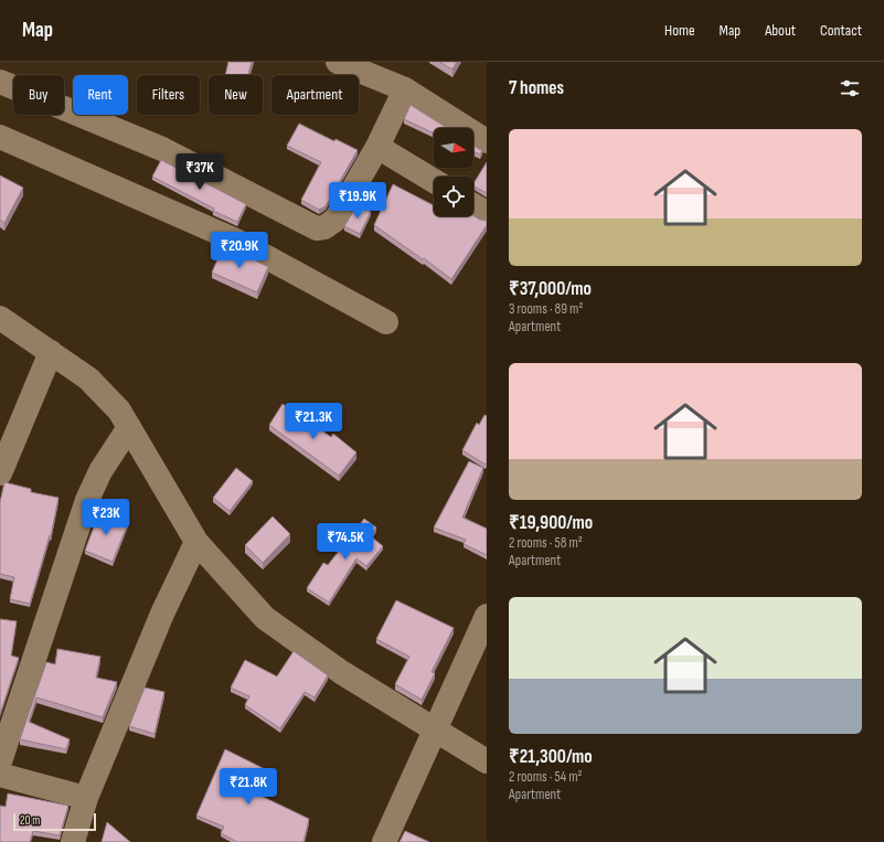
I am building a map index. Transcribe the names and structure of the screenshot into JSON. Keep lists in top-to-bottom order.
{
  "scale_bar": "20 m",
  "north": "right",
  "page": {
    "header": "Map",
    "nav": [
      "Home",
      "Map",
      "About",
      "Contact"
    ],
    "heading": "7 homes",
    "chip": [
      "Buy",
      "Rent",
      "Filters",
      "New",
      "Apartment"
    ],
    "list": [
      {
        "name": "₹37,000/mo",
        "note": "3 rooms · 89 m² · Apartment"
      },
      {
        "name": "₹19,900/mo",
        "note": "2 rooms · 58 m² · Apartment"
      },
      {
        "name": "₹21,300/mo",
        "note": "2 rooms · 54 m² · Apartment"
      }
    ],
    "price": [
      "₹37K",
      "₹19.9K",
      "₹20.9K",
      "₹21.3K",
      "₹23K",
      "₹74.5K",
      "₹21.8K"
    ],
    "scale": "20 m"
  }
}
